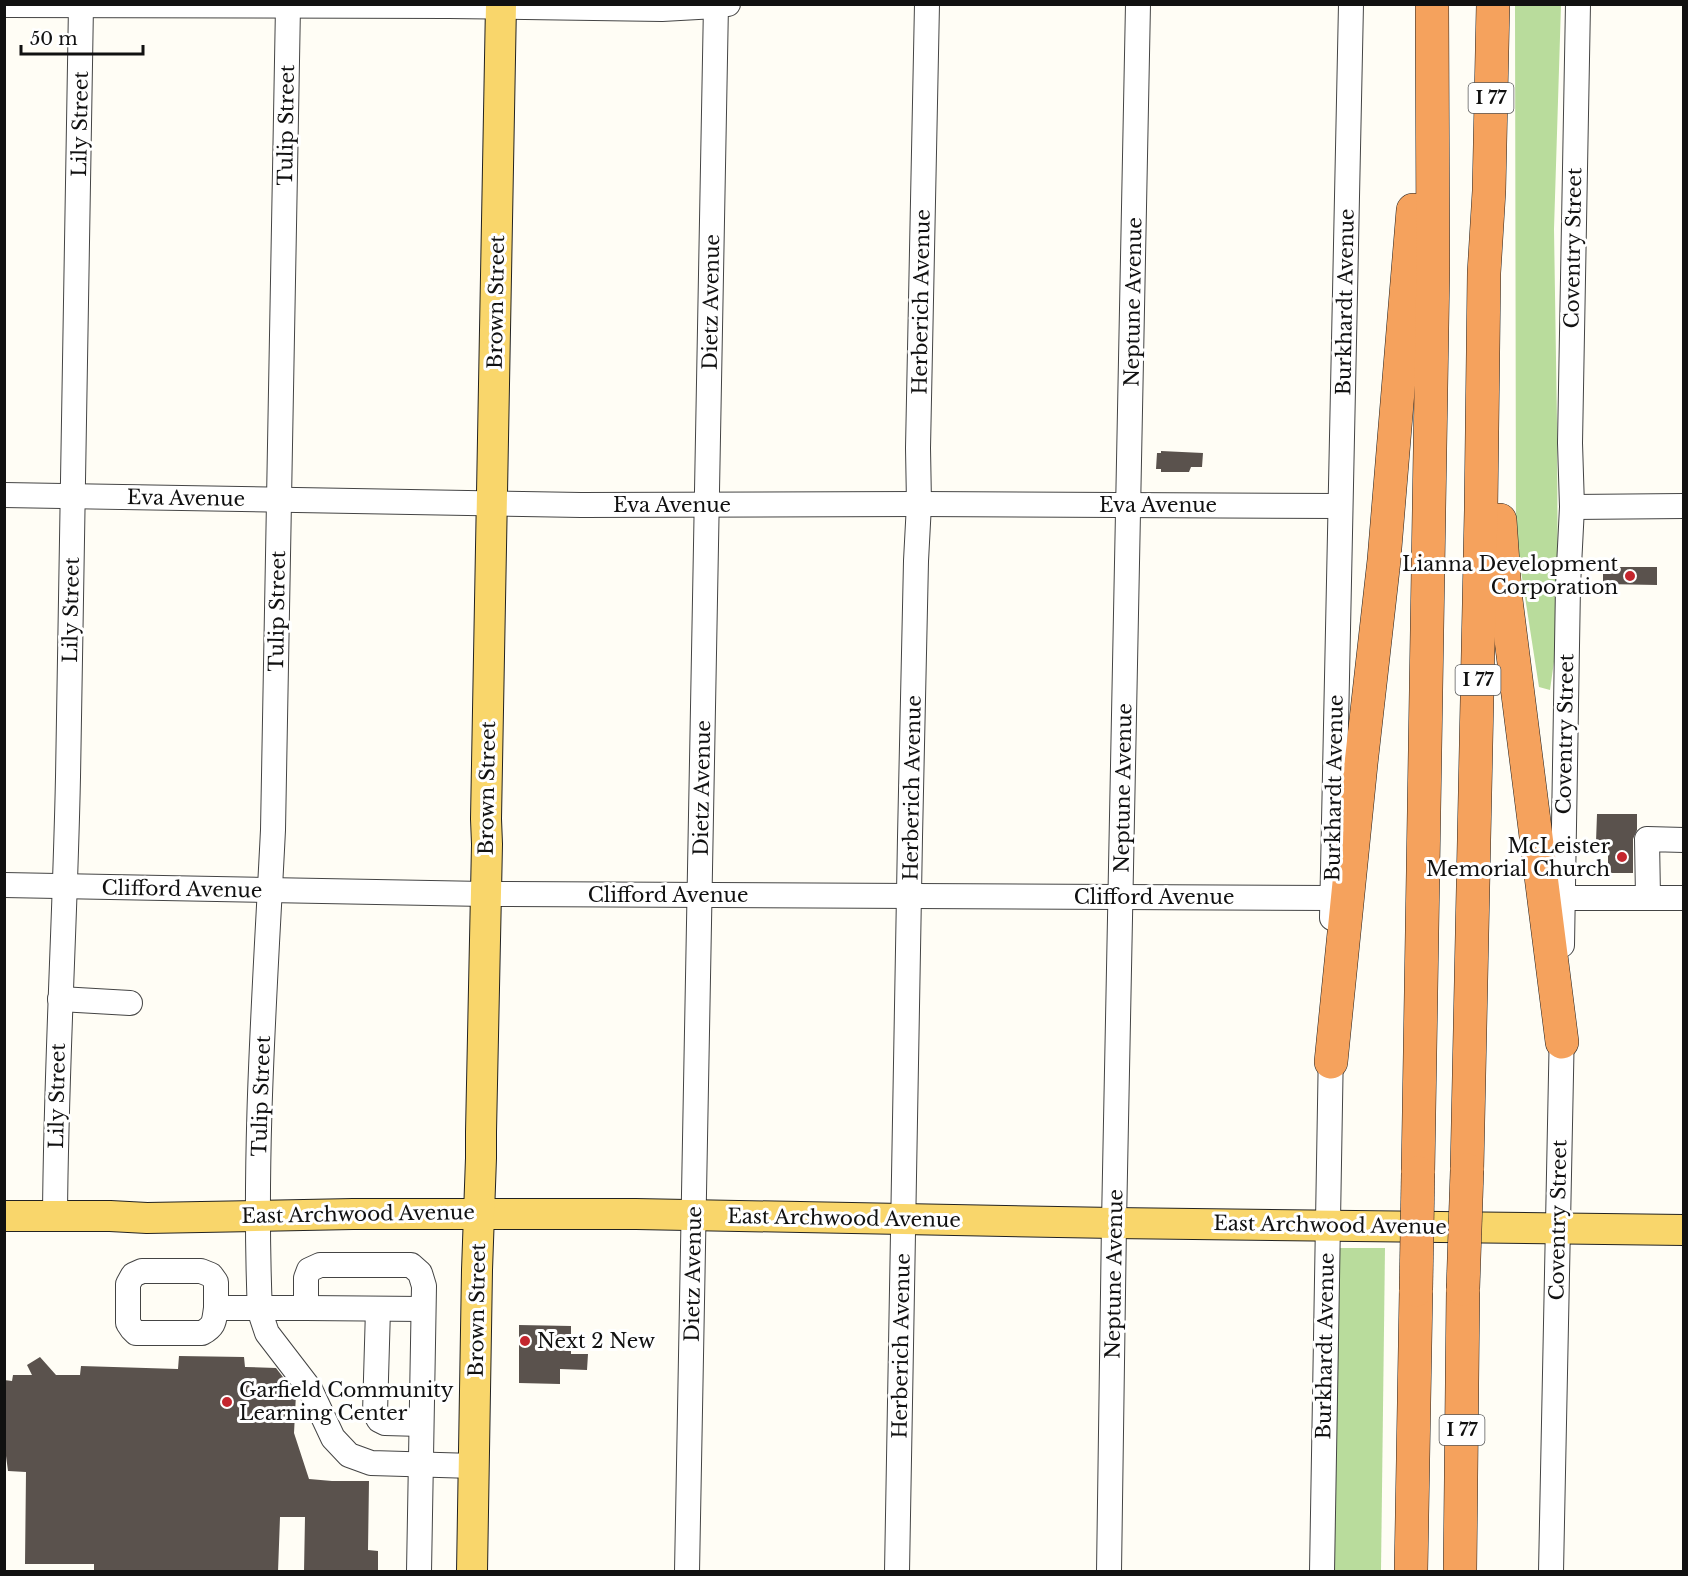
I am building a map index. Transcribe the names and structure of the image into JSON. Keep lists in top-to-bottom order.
{
  "streets": {
    "highway": ["I 77"],
    "main road": ["Brown Street", "East Archwood Avenue"],
    "street": [
      "Lily Street",
      "Tulip Street",
      "Coventry Street",
      "Dietz Avenue",
      "Herberich Avenue",
      "Neptune Avenue",
      "Burkhardt Avenue",
      "Eva Avenue",
      "Clifford Avenue"
    ]
  },
  "crossings": [
    ["Lily Street", "Eva Avenue"],
    ["Lily Street", "Clifford Avenue"],
    ["Lily Street", "East Archwood Avenue"],
    ["Tulip Street", "Brown Street"],
    ["Tulip Street", "Eva Avenue"],
    ["Tulip Street", "Clifford Avenue"],
    ["Tulip Street", "East Archwood Avenue"],
    ["Coventry Street", "East Archwood Avenue"],
    ["Brown Street", "Eva Avenue"],
    ["Brown Street", "Clifford Avenue"],
    ["Brown Street", "East Archwood Avenue"],
    ["Dietz Avenue", "Eva Avenue"],
    ["Dietz Avenue", "Clifford Avenue"],
    ["Dietz Avenue", "East Archwood Avenue"],
    ["Herberich Avenue", "Eva Avenue"],
    ["Herberich Avenue", "Clifford Avenue"],
    ["Herberich Avenue", "East Archwood Avenue"],
    ["Neptune Avenue", "Eva Avenue"],
    ["Neptune Avenue", "Clifford Avenue"],
    ["Neptune Avenue", "East Archwood Avenue"],
    ["Burkhardt Avenue", "Eva Avenue"],
    ["Burkhardt Avenue", "Clifford Avenue"],
    ["Burkhardt Avenue", "East Archwood Avenue"]
  ],
  "places": [
    "Lianna Development Corporation",
    "McLeister Memorial Church",
    "Next 2 New",
    "Garfield Community Learning Center"
  ],
  "scale_bar": "50 m"
}
